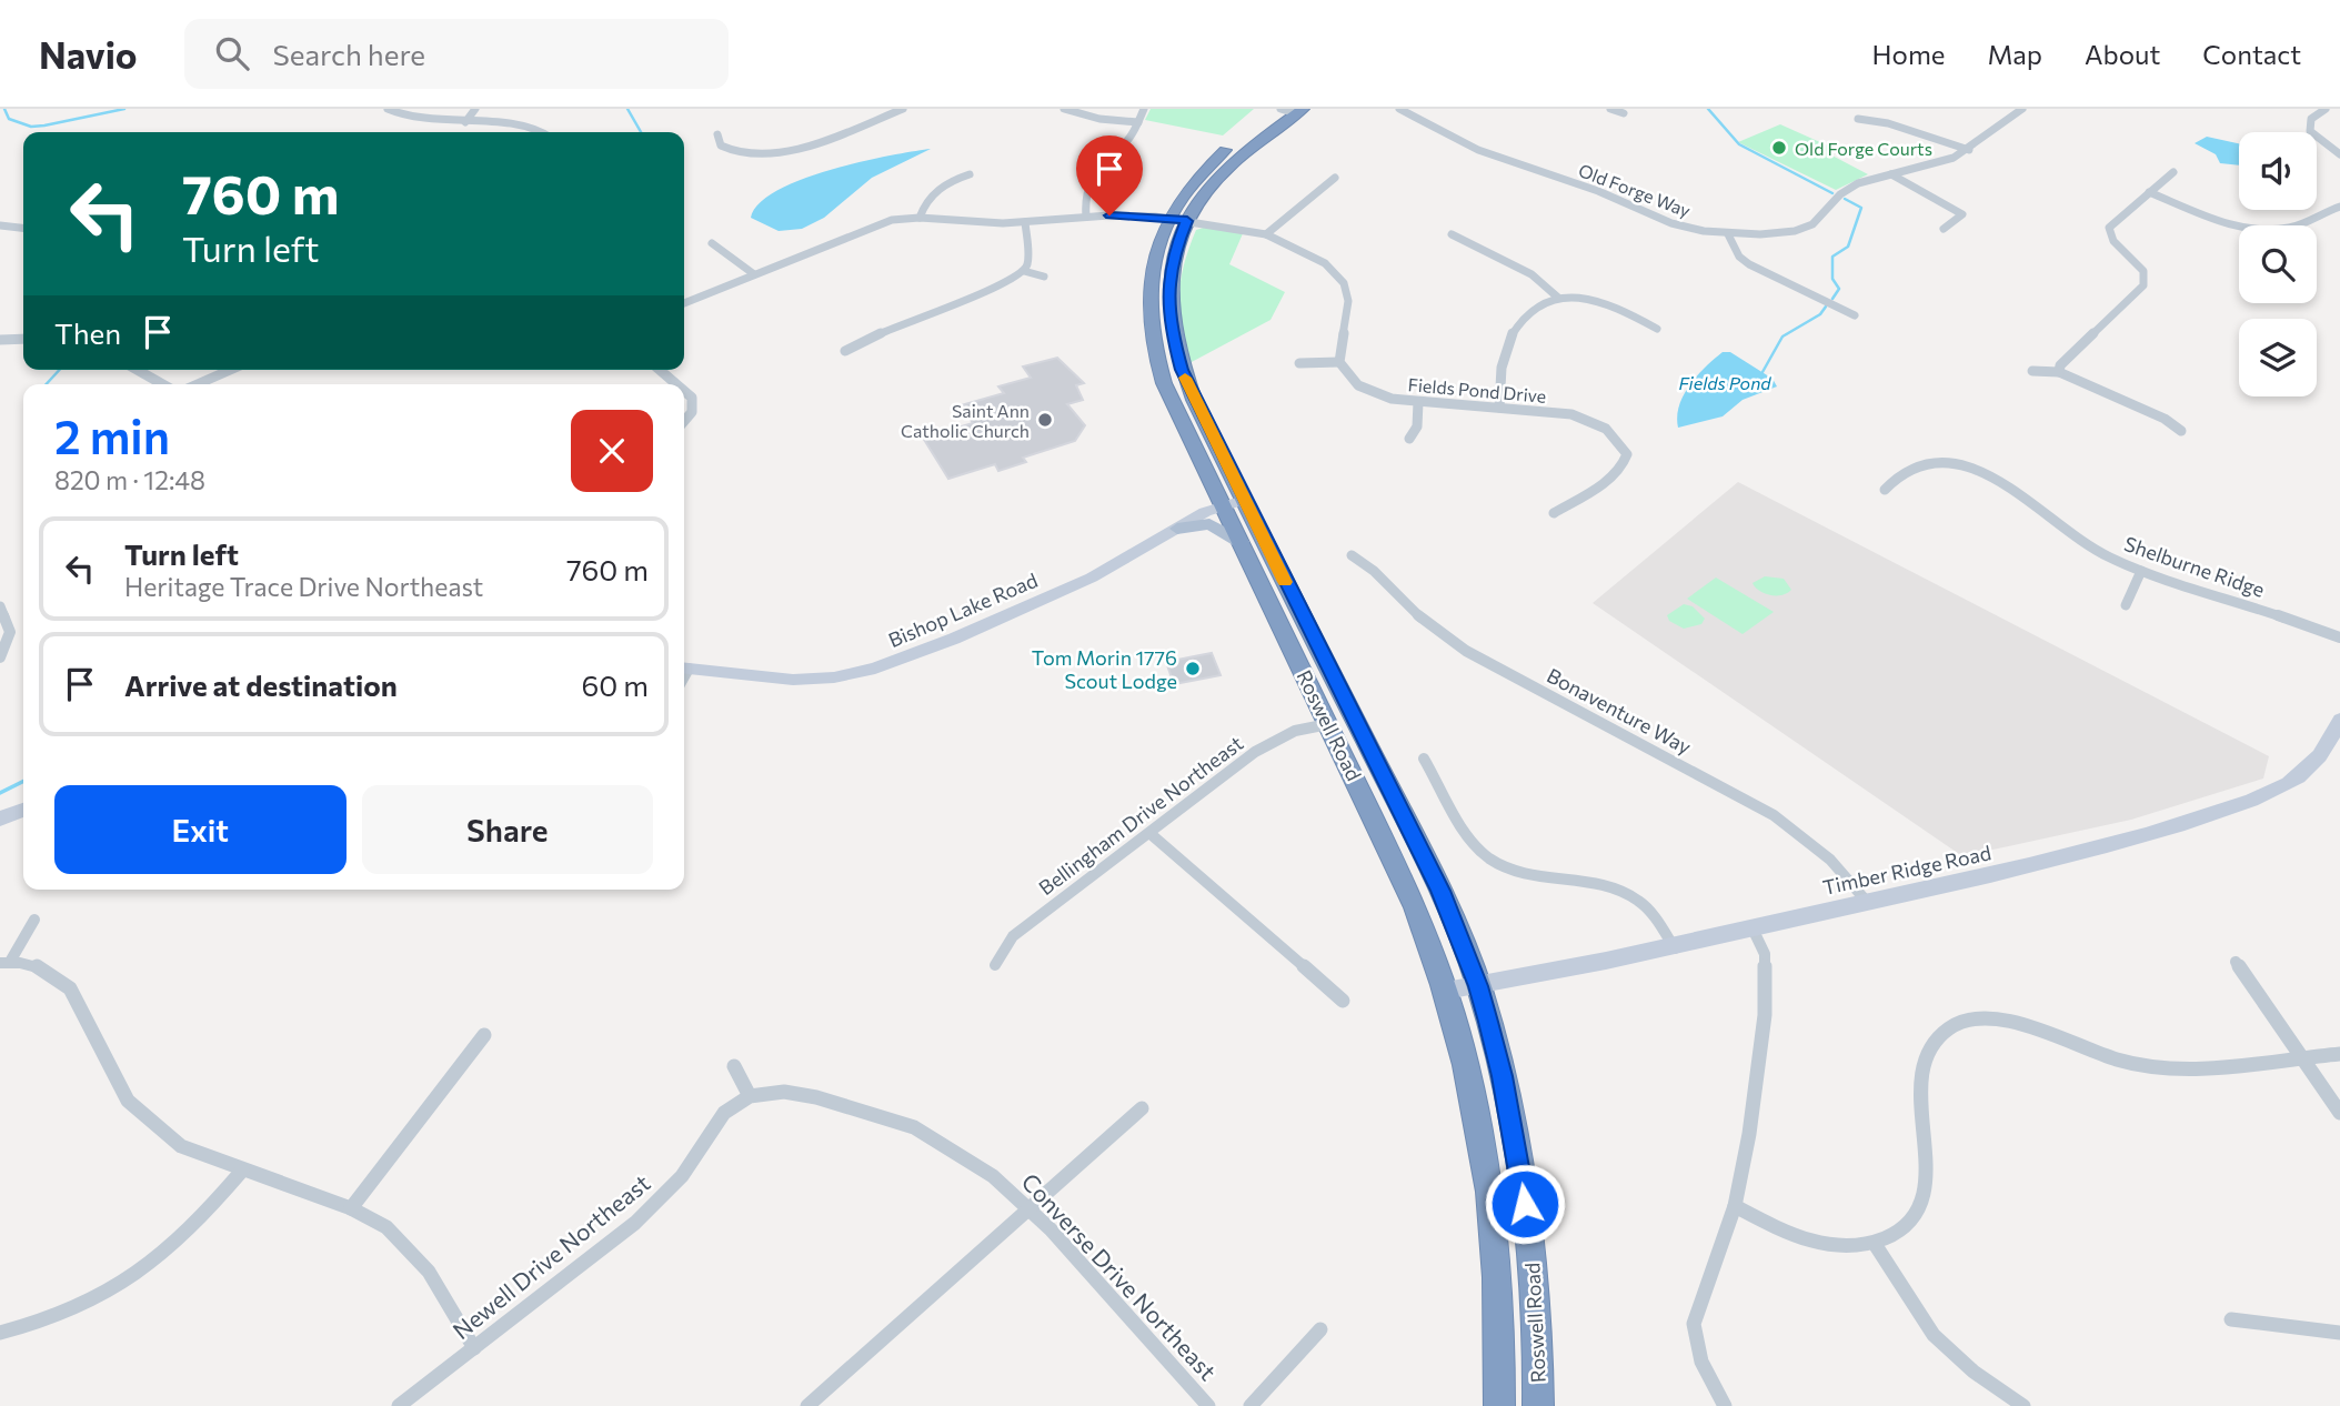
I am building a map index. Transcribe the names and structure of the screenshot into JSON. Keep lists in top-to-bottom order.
{
  "streets": {
    "highway": ["Roswell Road"],
    "street": [
      "Old Forge Way",
      "Fields Pond Drive",
      "Shelburne Ridge",
      "Bishop Lake Road",
      "Bonaventure Way",
      "Bellingham Drive Northeast",
      "Timber Ridge Road",
      "Newell Drive Northeast",
      "Converse Drive Northeast"
    ]
  },
  "crossings": [
    ["Bishop Lake Road", "Roswell Road"],
    ["Bonaventure Way", "Timber Ridge Road"],
    ["Roswell Road", "Bellingham Drive Northeast"],
    ["Roswell Road", "Timber Ridge Road"],
    ["Newell Drive Northeast", "Converse Drive Northeast"]
  ],
  "water": ["Fields Pond"],
  "places": ["Old Forge Courts", "Saint Ann Catholic Church", "Tom Morin 1776 Scout Lodge"],
  "page": {
    "header": "Navio",
    "search": "Search here",
    "nav": [
      "Home",
      "Map",
      "About",
      "Contact"
    ],
    "turn": ["760 m", "Turn left"],
    "then": "Then",
    "heading": ["2 min", "820 m · 12:48"],
    "list": [
      {
        "name": "Turn left",
        "note": "Heritage Trace Drive Northeast",
        "value": "760 m"
      },
      {
        "name": "Arrive at destination",
        "value": "60 m"
      }
    ],
    "buttons": ["Exit", "Share"]
  }
}
